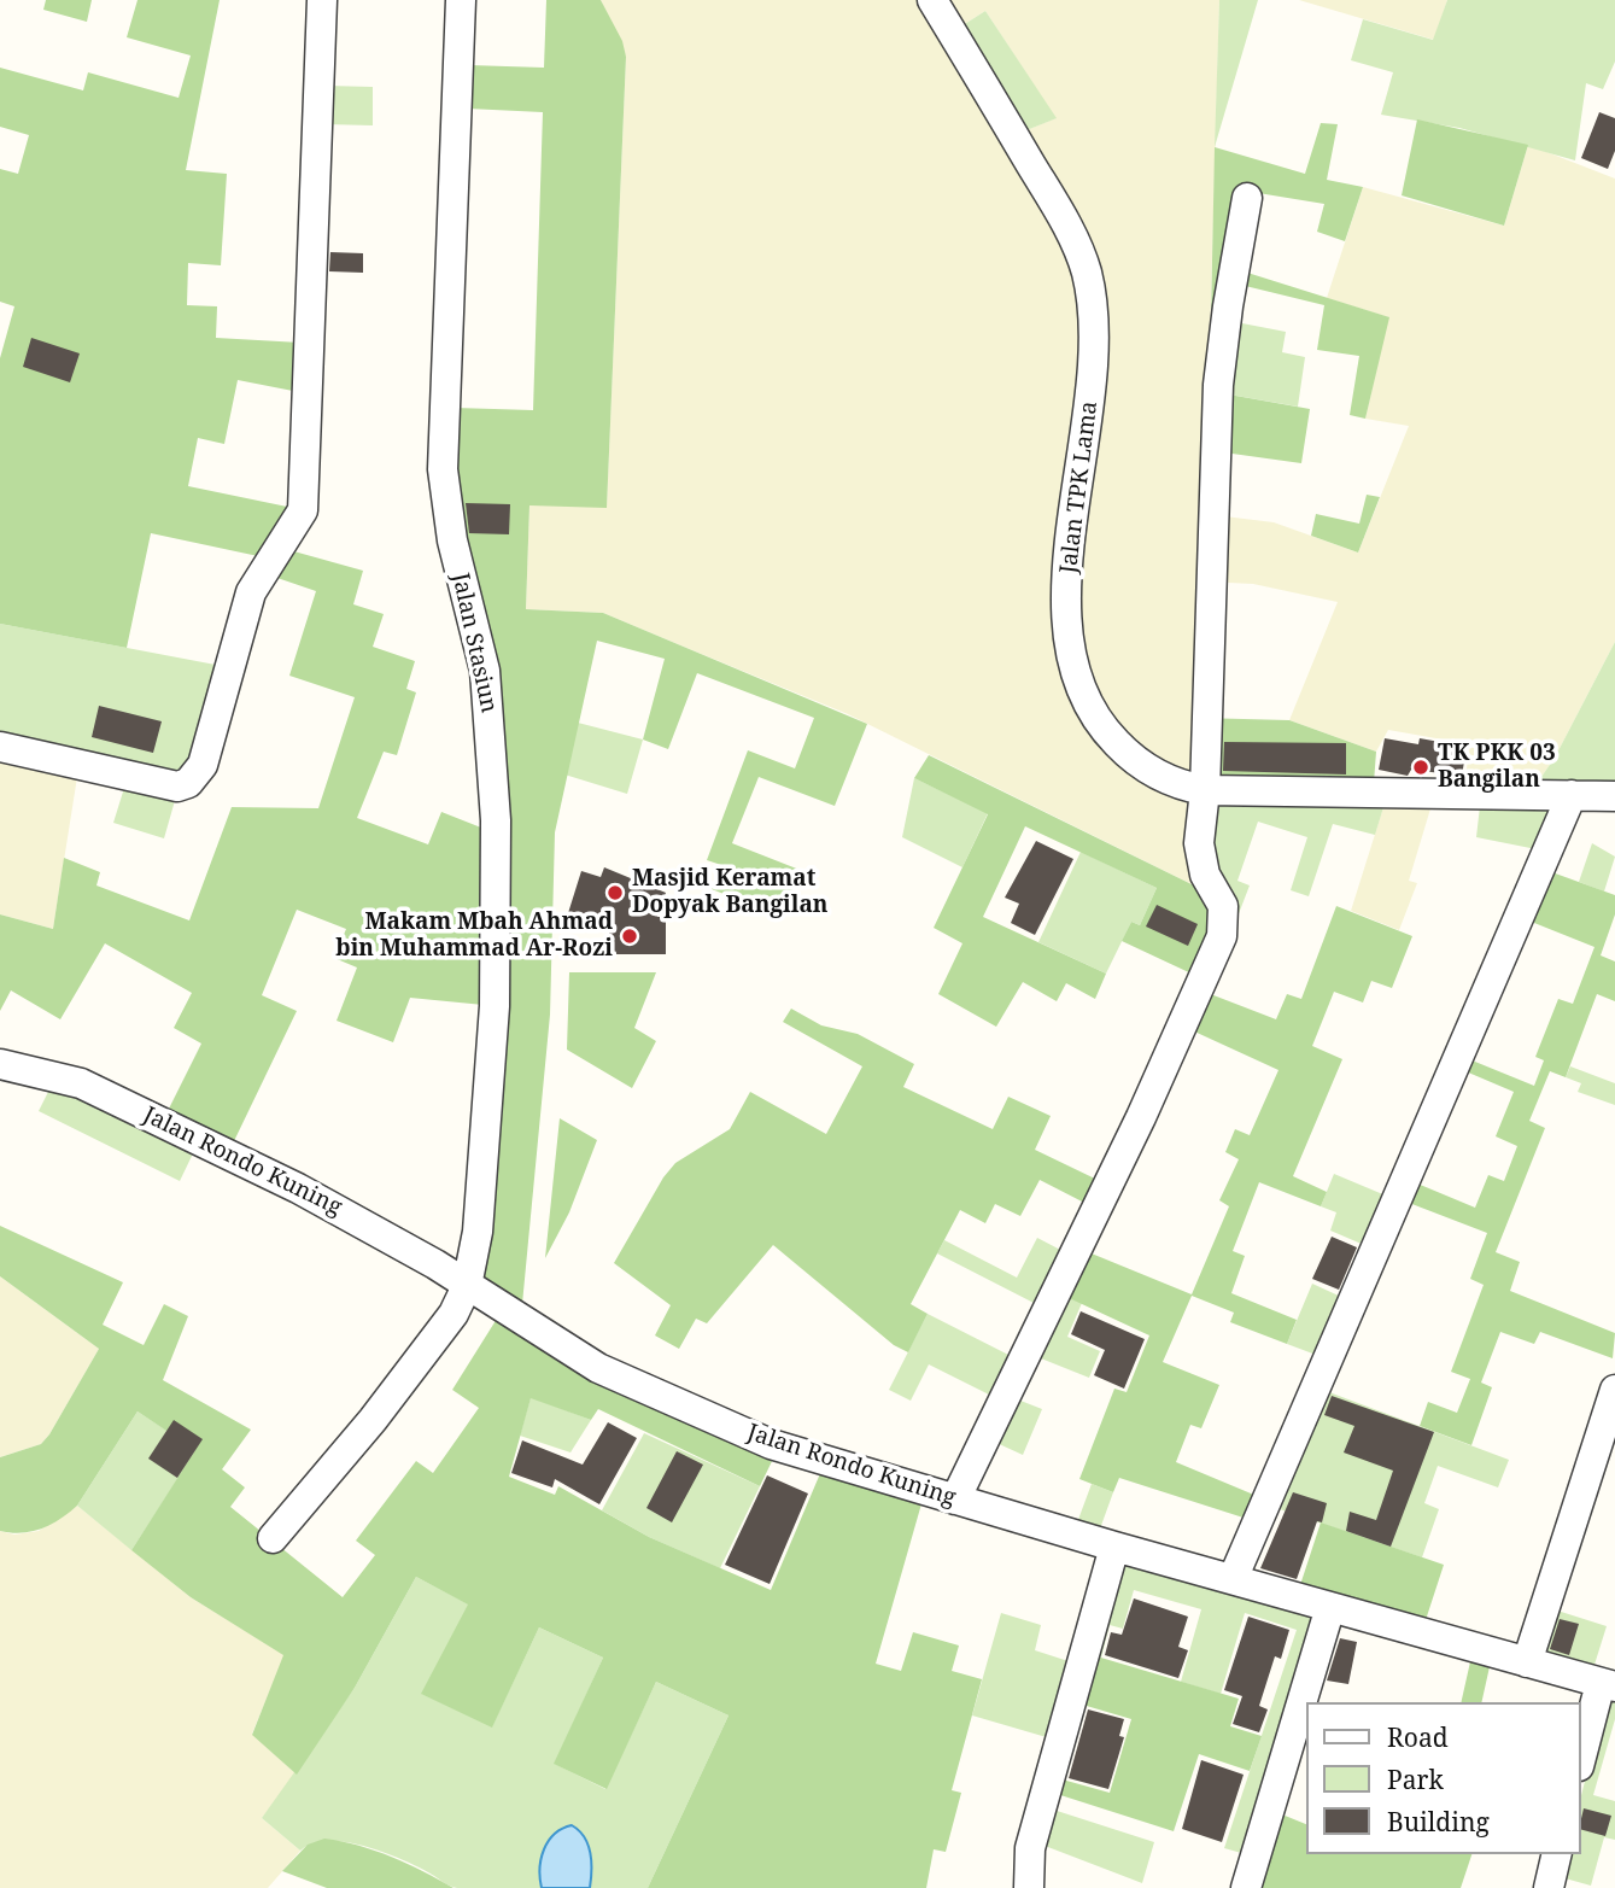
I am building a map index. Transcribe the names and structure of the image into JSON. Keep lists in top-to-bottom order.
{
  "streets": {
    "street": ["Jalan TPK Lama", "Jalan Stasiun", "Jalan Rondo Kuning"]
  },
  "crossings": [
    ["Jalan Stasiun", "Jalan Rondo Kuning"]
  ],
  "places": ["TK PKK 03 Bangilan", "Masjid Keramat Dopyak Bangilan", "Makam Mbah Ahmad bin Muhammad Ar-Rozi"],
  "legend": ["Road", "Park", "Building"]
}
